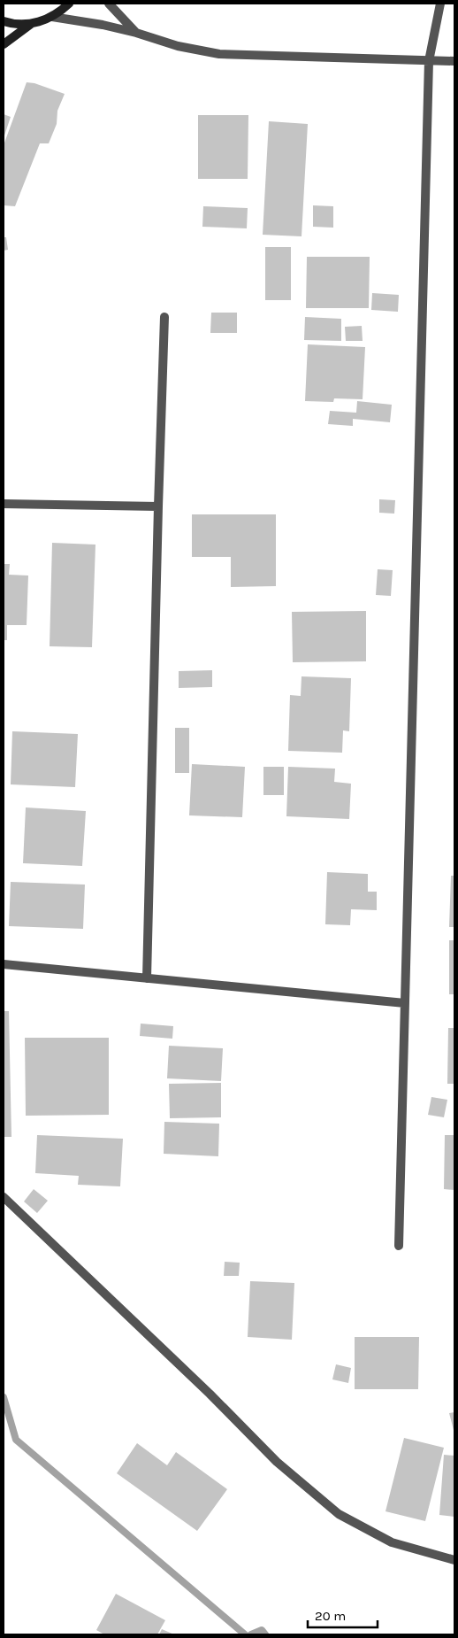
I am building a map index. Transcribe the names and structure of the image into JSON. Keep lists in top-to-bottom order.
{
  "scale_bar": "20 m"
}
